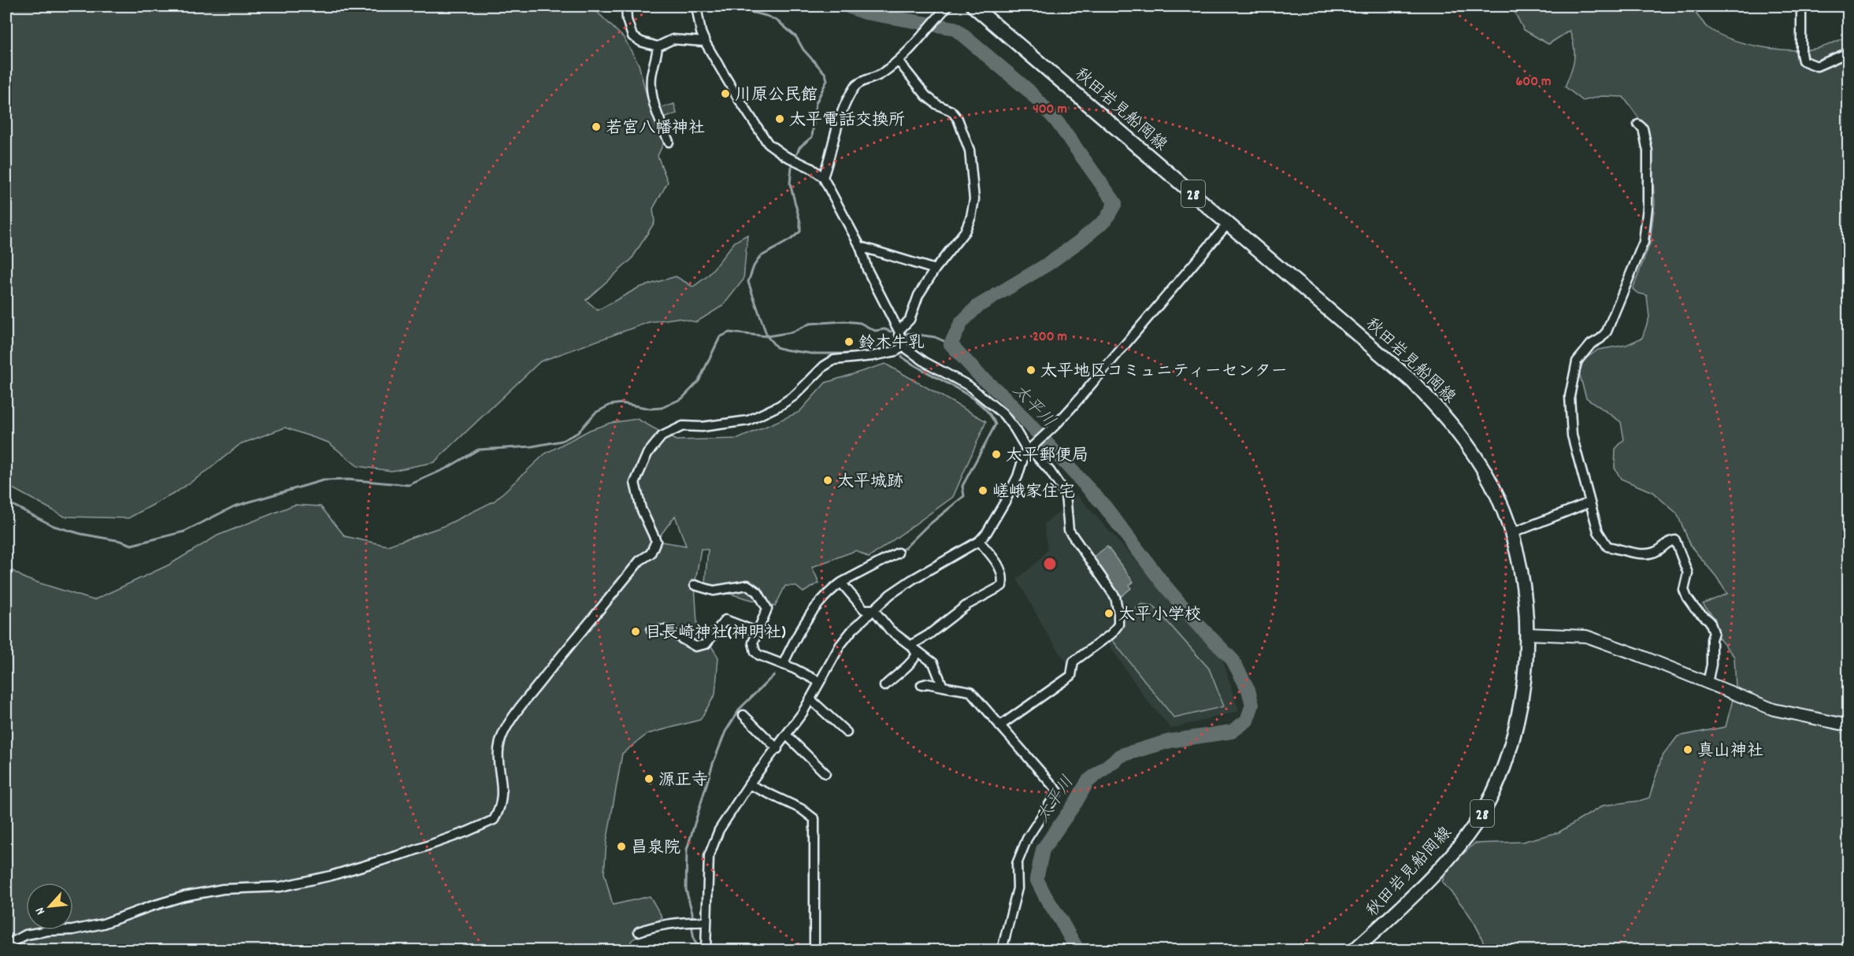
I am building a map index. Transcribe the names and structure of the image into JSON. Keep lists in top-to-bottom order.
{
  "streets": {
    "main road": ["秋田岩見船岡線", "28"]
  },
  "water": ["太平川"],
  "places": [
    "川原公民館",
    "太平電話交換所",
    "若宮八幡神社",
    "鈴木牛乳",
    "太平地区コミュニティーセンター",
    "太平郵便局",
    "太平城跡",
    "嵯峨家住宅",
    "太平小学校",
    "目長崎神社(神明社)",
    "真山神社",
    "源正寺",
    "昌泉院"
  ],
  "north": "bottom left",
  "rings": ["600 m", "400 m", "200 m"]
}
